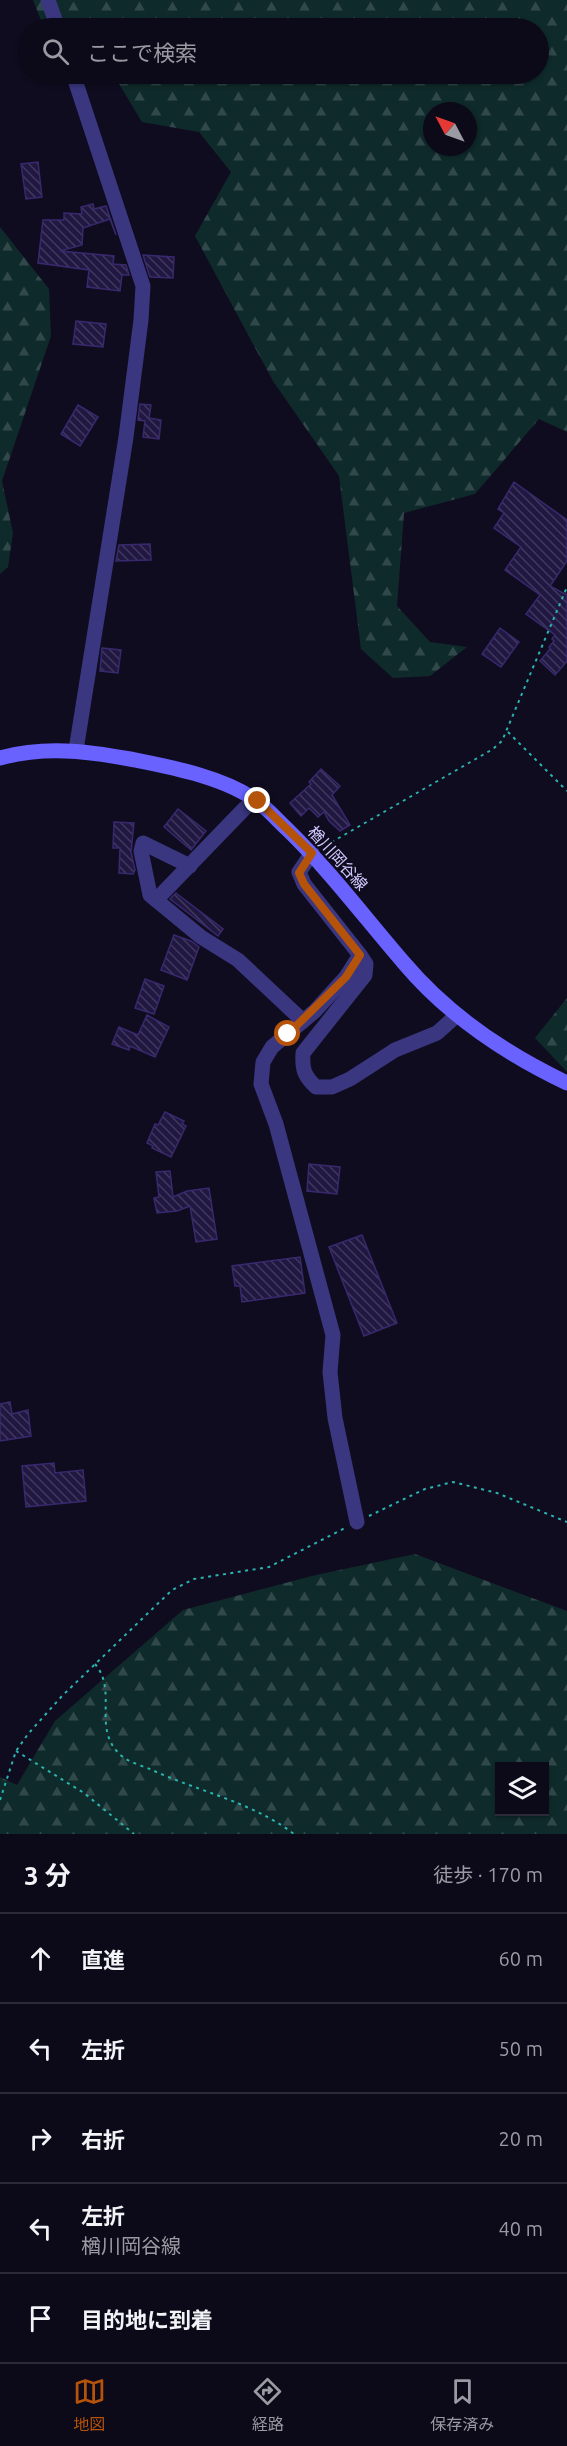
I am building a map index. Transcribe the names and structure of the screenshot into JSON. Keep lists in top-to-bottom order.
{
  "streets": {
    "main road": ["楢川岡谷線"]
  },
  "north": "top left",
  "page": {
    "search": "ここで検索",
    "heading": ["3 分", "徒歩 · 170 m"],
    "list": [
      ["直進", "60 m"],
      ["左折", "50 m"],
      ["右折", "20 m"],
      ["左折", "楢川岡谷線", "40 m"],
      "目的地に到着"
    ],
    "nav": ["地図", "経路", "保存済み"]
  }
}
